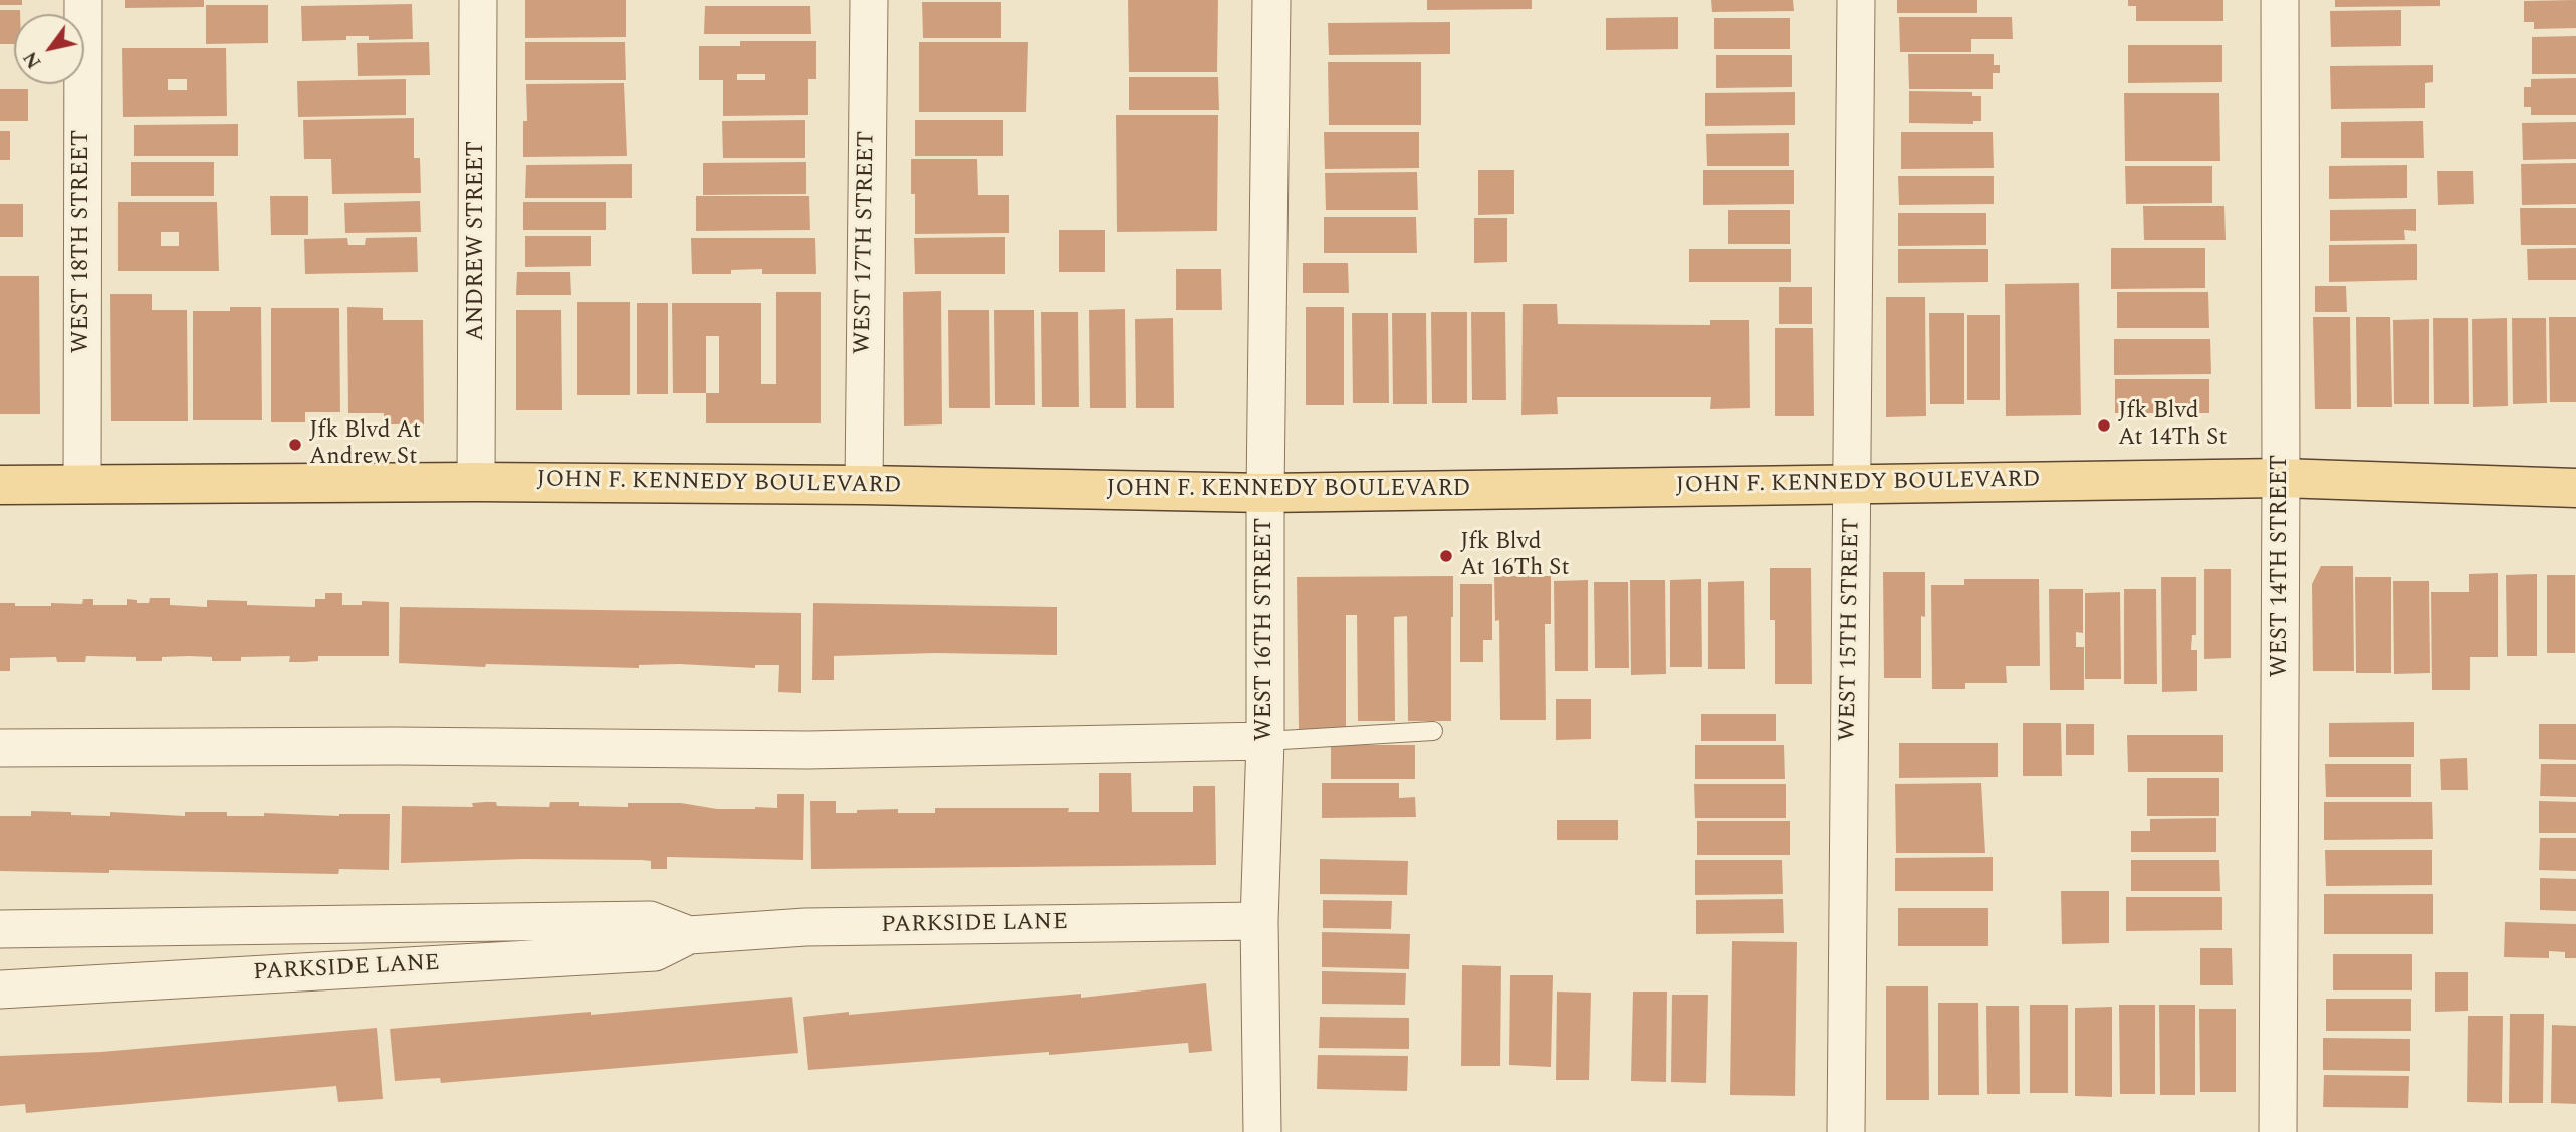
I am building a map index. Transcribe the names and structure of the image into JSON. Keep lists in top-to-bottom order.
{
  "streets": {
    "main road": ["JOHN F. KENNEDY BOULEVARD"],
    "street": [
      "ANDREW STREET",
      "WEST 18TH STREET",
      "WEST 17TH STREET",
      "WEST 14TH STREET",
      "WEST 16TH STREET",
      "WEST 15TH STREET",
      "PARKSIDE LANE"
    ]
  },
  "crossings": [
    ["ANDREW STREET", "JOHN F. KENNEDY BOULEVARD"],
    ["WEST 18TH STREET", "JOHN F. KENNEDY BOULEVARD"],
    ["WEST 17TH STREET", "JOHN F. KENNEDY BOULEVARD"],
    ["JOHN F. KENNEDY BOULEVARD", "WEST 14TH STREET"],
    ["JOHN F. KENNEDY BOULEVARD", "WEST 16TH STREET"],
    ["JOHN F. KENNEDY BOULEVARD", "WEST 15TH STREET"],
    ["WEST 16TH STREET", "PARKSIDE LANE"]
  ],
  "places": ["Jfk Blvd At 14Th St", "Jfk Blvd At Andrew St", "Jfk Blvd At 16Th St"],
  "north": "bottom left"
}
